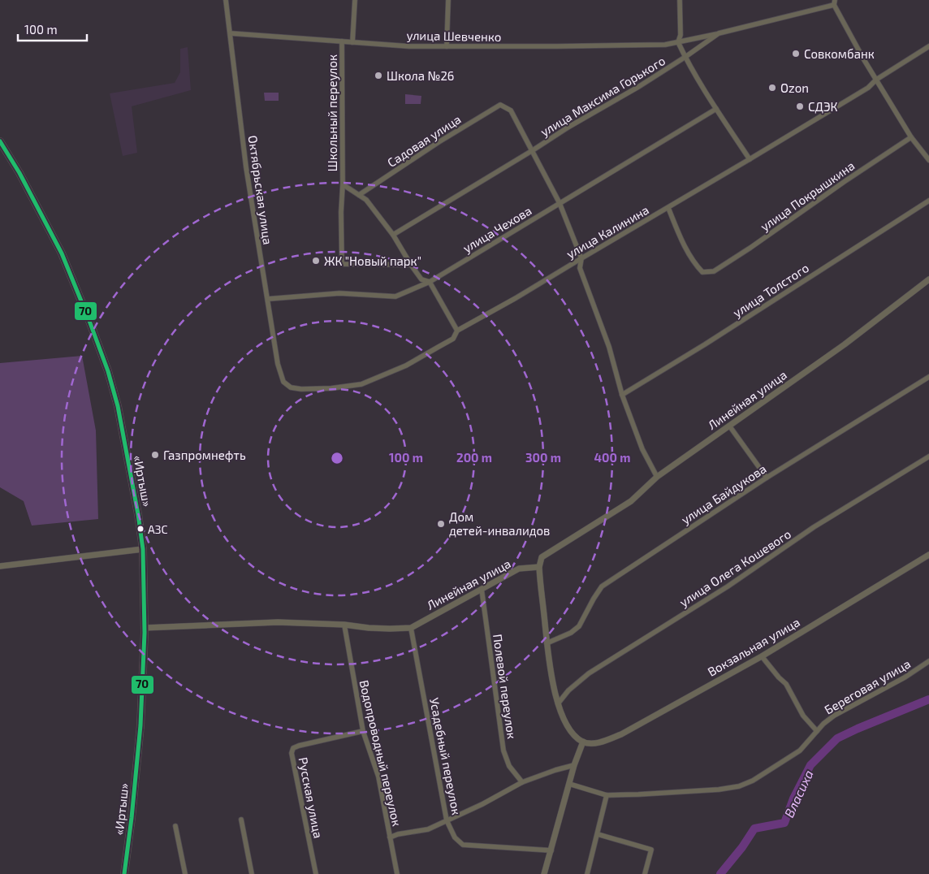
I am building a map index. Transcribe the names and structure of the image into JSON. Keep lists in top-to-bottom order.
{
  "streets": {
    "highway": ["«Иртыш»"],
    "street": [
      "улица Шевченко",
      "улица Максима Горького",
      "Школьный переулок",
      "Садовая улица",
      "Октябрьская улица",
      "улица Покрышкина",
      "улица Чехова",
      "улица Калинина",
      "улица Толстого",
      "Линейная улица",
      "улица Байдукова",
      "улица Олега Кошевого",
      "Вокзальная улица",
      "Полевой переулок",
      "Береговая улица",
      "Водопроводный переулок",
      "Усадебный переулок",
      "Русская улица"
    ]
  },
  "crossings": [
    ["улица Шевченко", "улица Максима Горького"],
    ["улица Шевченко", "Школьный переулок"],
    ["улица Шевченко", "Октябрьская улица"],
    ["улица Максима Горького", "Школьный переулок"],
    ["улица Максима Горького", "Садовая улица"],
    ["Школьный переулок", "Садовая улица"],
    ["Октябрьская улица", "улица Чехова"],
    ["Октябрьская улица", "улица Калинина"],
    ["улица Покрышкина", "улица Калинина"],
    ["Линейная улица", "«Иртыш»"],
    ["Линейная улица", "Полевой переулок"],
    ["Линейная улица", "Водопроводный переулок"],
    ["Линейная улица", "Усадебный переулок"],
    ["Водопроводный переулок", "Русская улица"]
  ],
  "water": ["Власиха"],
  "places": [
    "Совкомбанк",
    "Школа №26",
    "Ozon",
    "СДЭК",
    "ЖК \"Новый парк\"",
    "Газпромнефть",
    "Дом детей-инвалидов",
    "АЗС"
  ],
  "lines": ["transit line 70"],
  "scale_bar": "100 m",
  "rings": [
    "100 m",
    "200 m",
    "300 m",
    "400 m"
  ]
}
